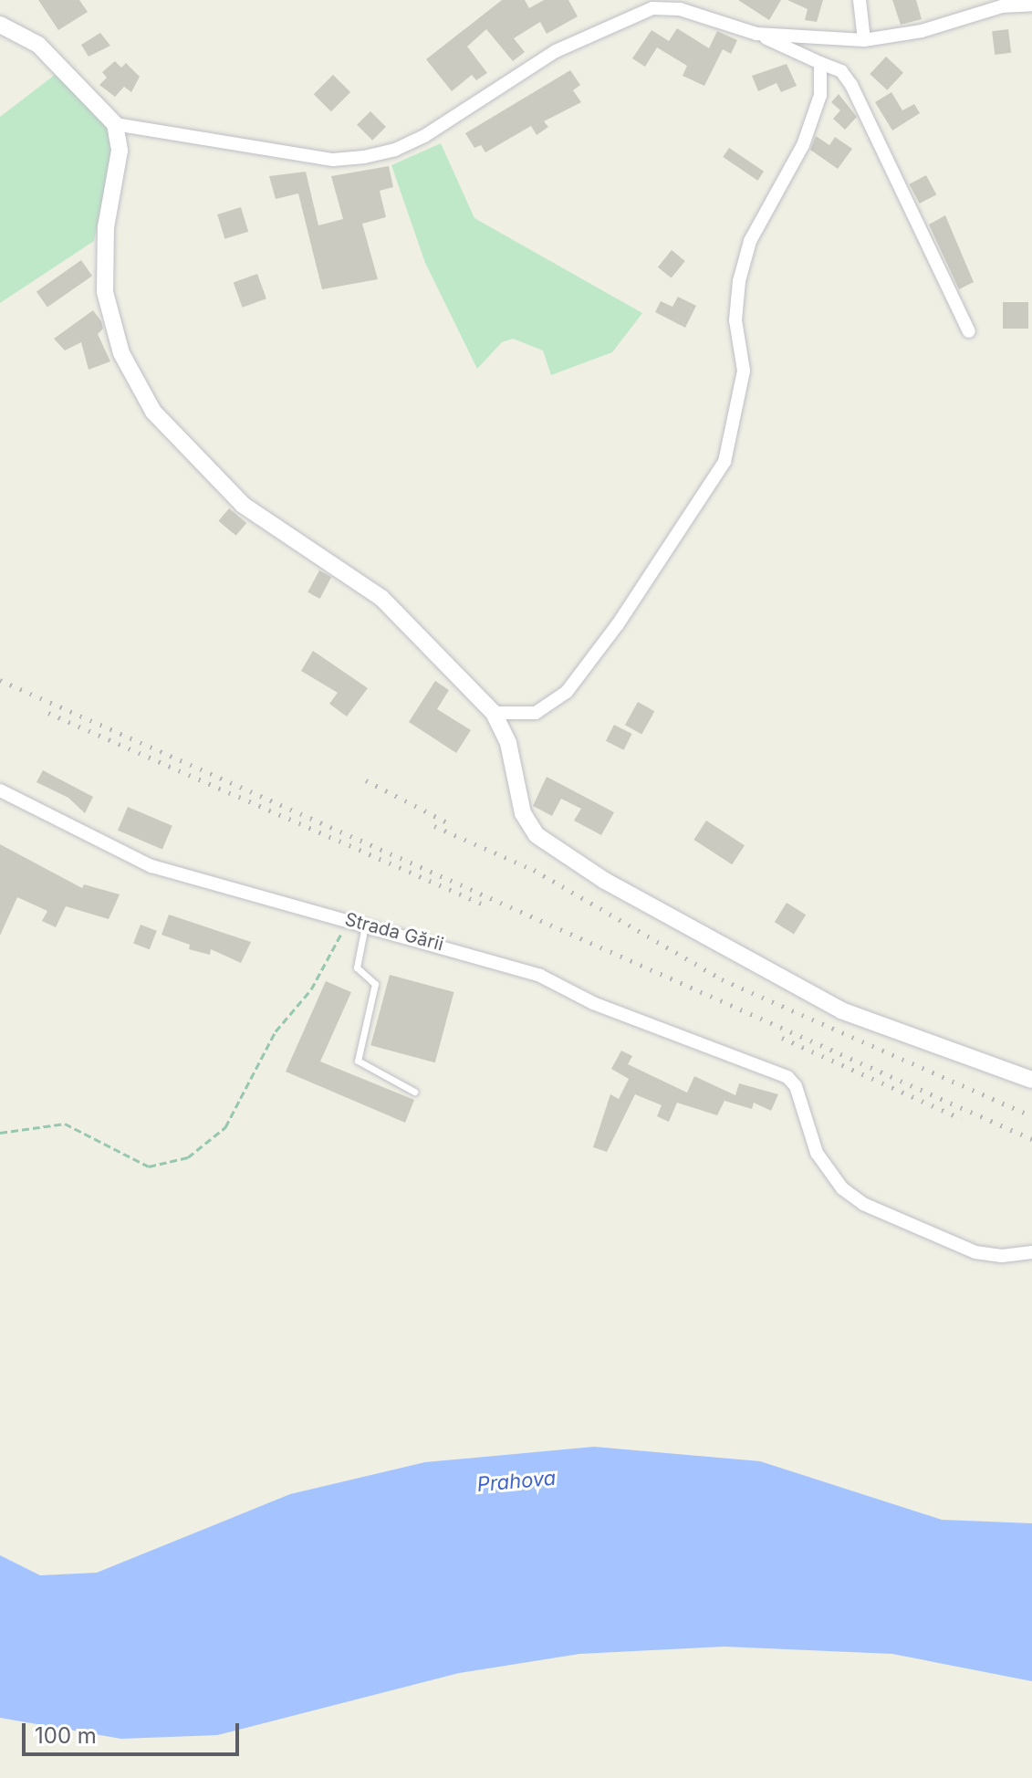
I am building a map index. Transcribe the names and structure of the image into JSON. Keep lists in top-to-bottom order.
{
  "streets": {
    "street": ["Strada Gării"]
  },
  "water": ["Prahova"],
  "scale_bar": "100 m"
}
